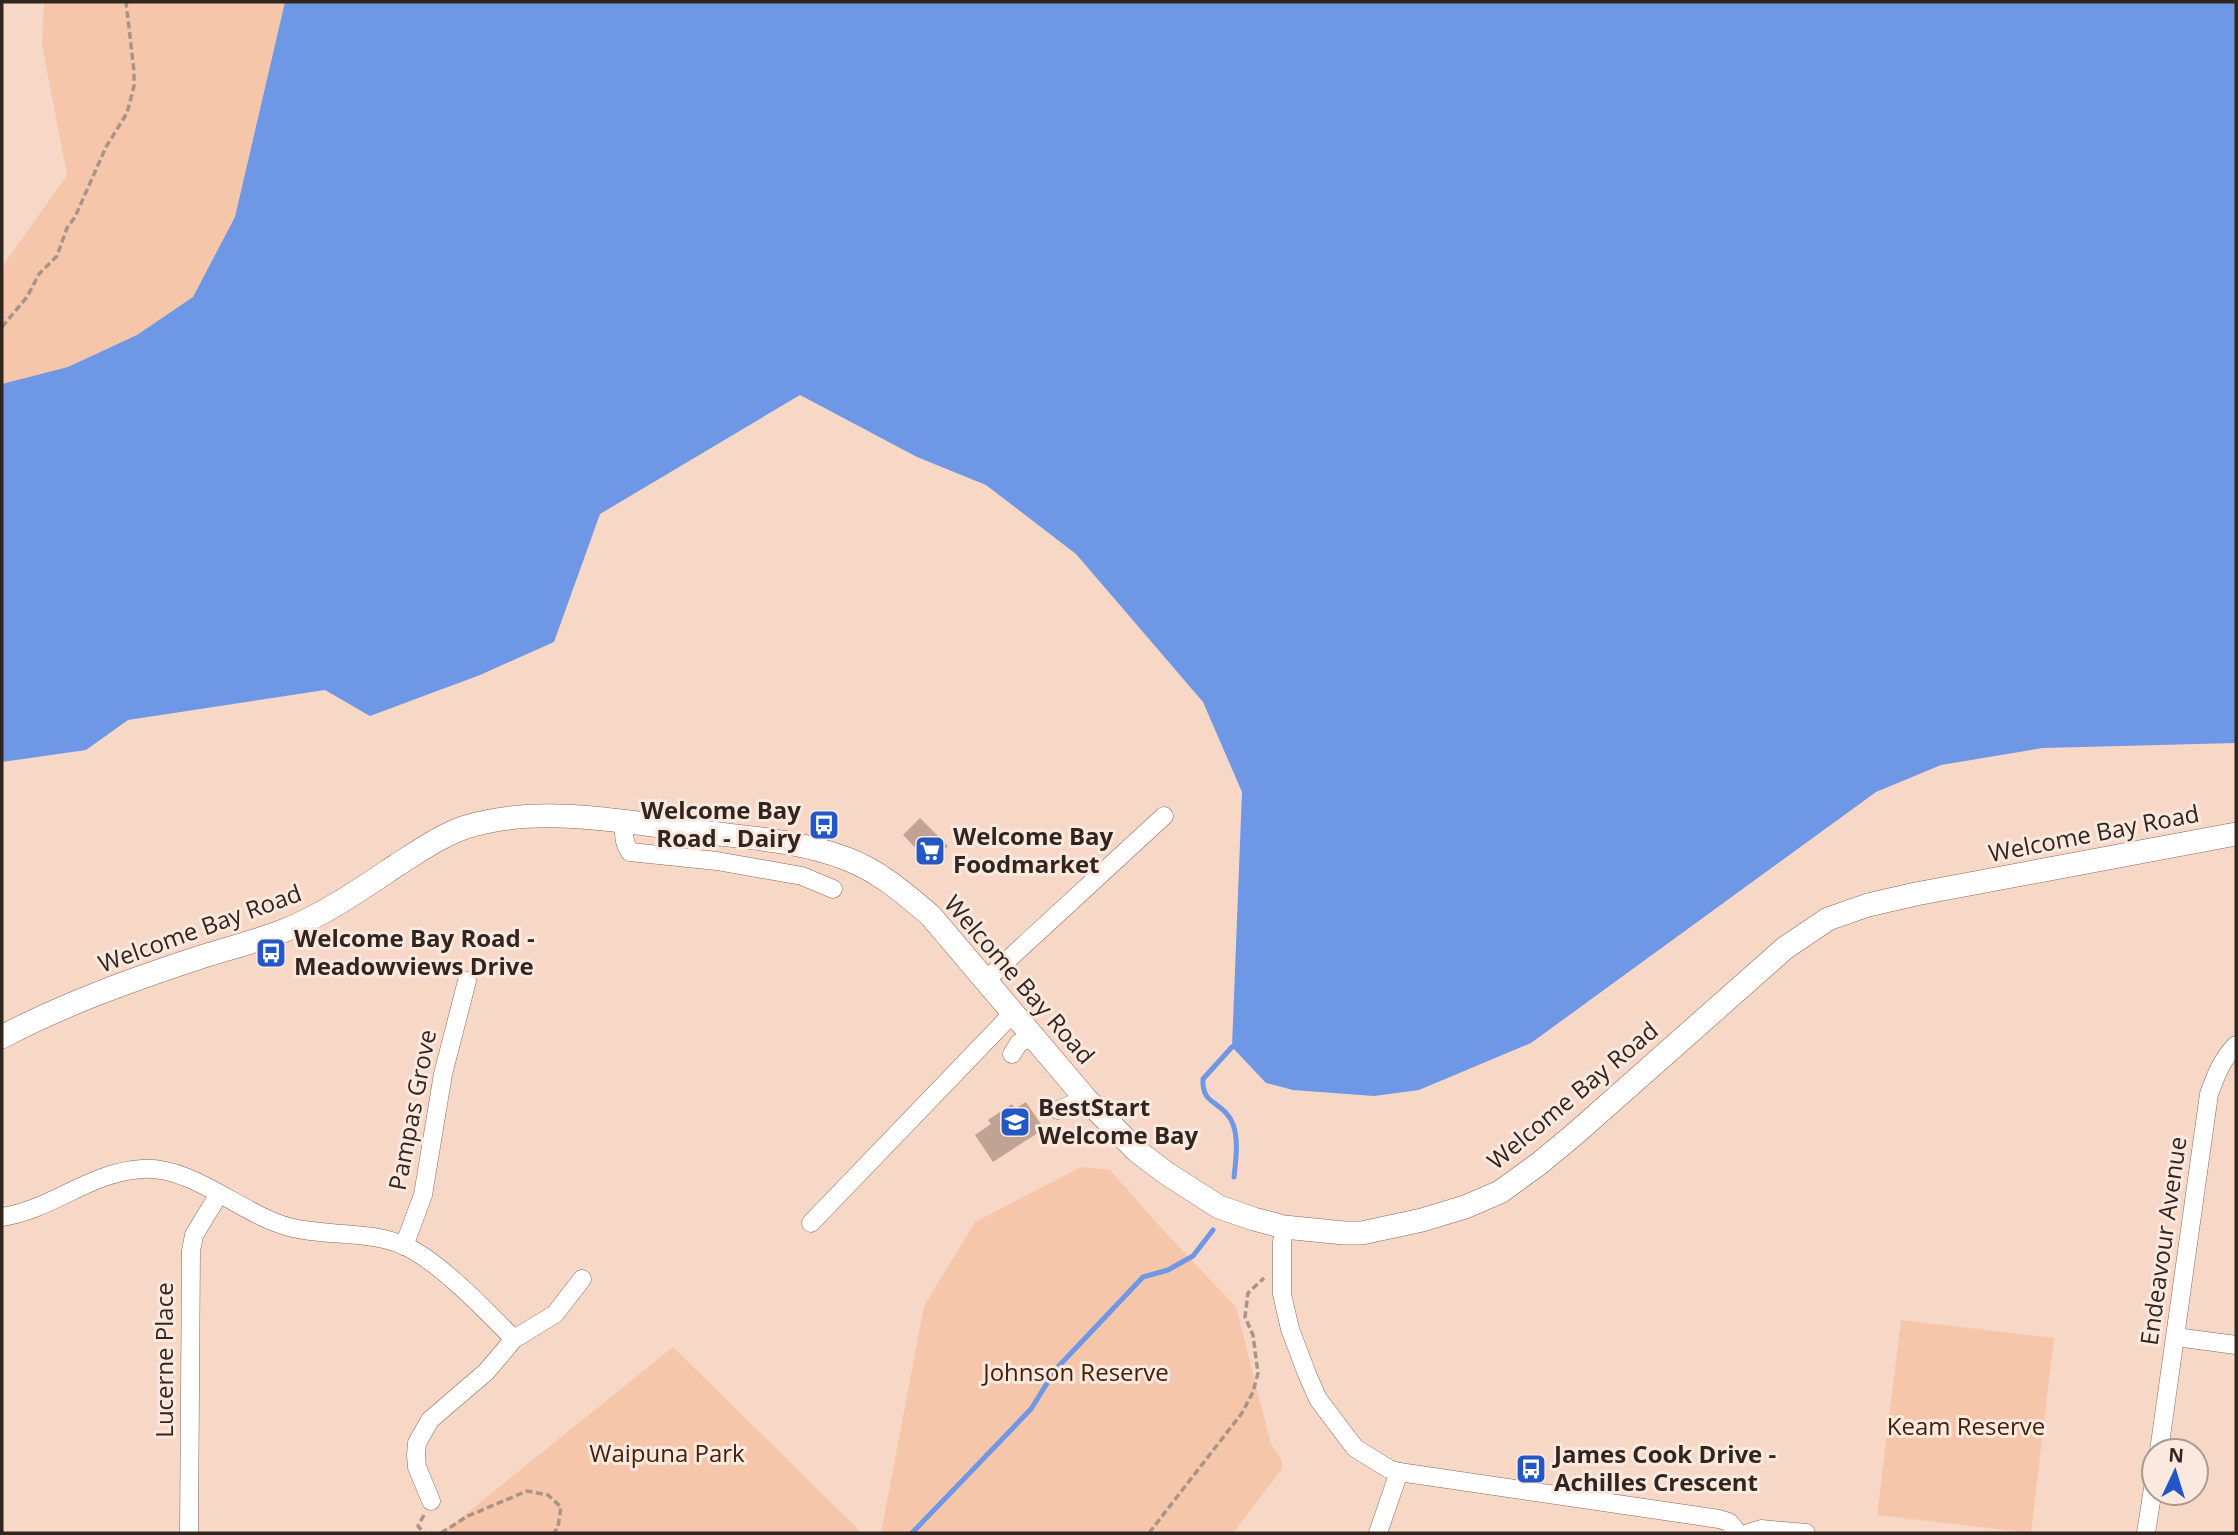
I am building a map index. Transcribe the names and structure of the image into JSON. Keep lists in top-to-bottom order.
{
  "streets": {
    "main road": ["Welcome Bay Road"],
    "street": ["Pampas Grove", "Endeavour Avenue", "Lucerne Place"]
  },
  "parks": ["Johnson Reserve", "Keam Reserve", "Waipuna Park"],
  "places": {
    "bus stop": ["Welcome Bay Road - Dairy", "Welcome Bay Road - Meadowviews Drive", "James Cook Drive - Achilles Crescent"],
    "supermarket": ["Welcome Bay Foodmarket"],
    "school or university": ["BestStart Welcome Bay"]
  },
  "north": "top"
}
